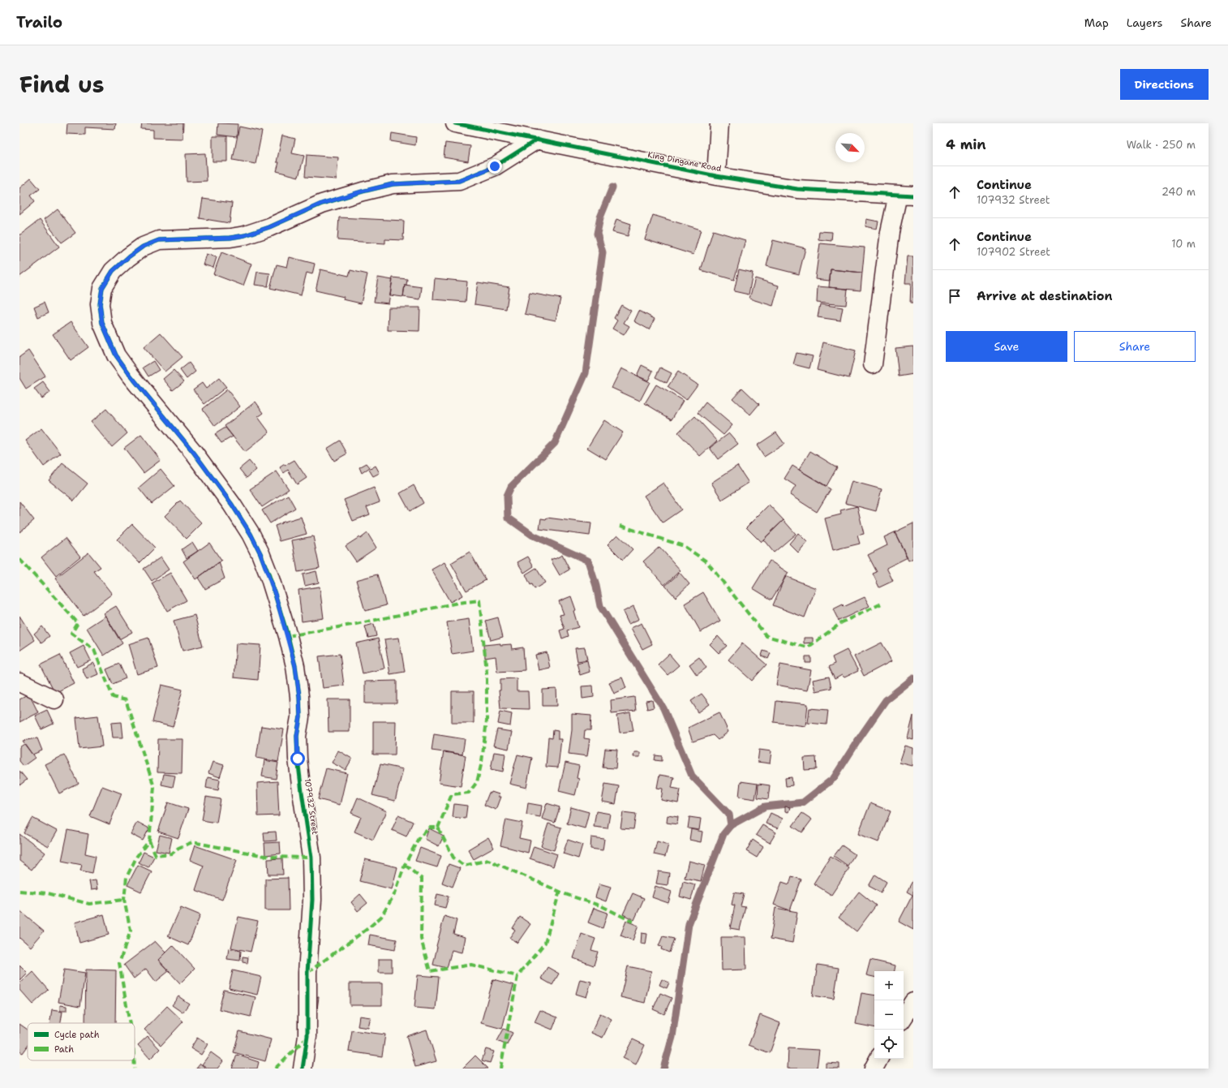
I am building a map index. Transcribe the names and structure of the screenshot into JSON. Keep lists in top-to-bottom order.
{
  "streets": {
    "street": ["King Dingane Road", "107932 Street"]
  },
  "crossings": [
    ["King Dingane Road", "107932 Street"]
  ],
  "legend": ["Cycle path", "Path"],
  "north": "bottom right",
  "page": {
    "header": "Trailo",
    "nav": ["Map", "Layers", "Share"],
    "title": "Find us",
    "buttons": [
      "Directions",
      ["Save", "Share"]
    ],
    "heading": ["4 min", "Walk · 250 m"],
    "list": [
      ["Continue", "107932 Street", "240 m"],
      ["Continue", "107902 Street", "10 m"],
      "Arrive at destination"
    ],
    "map_buttons": ["+", "−"]
  }
}
